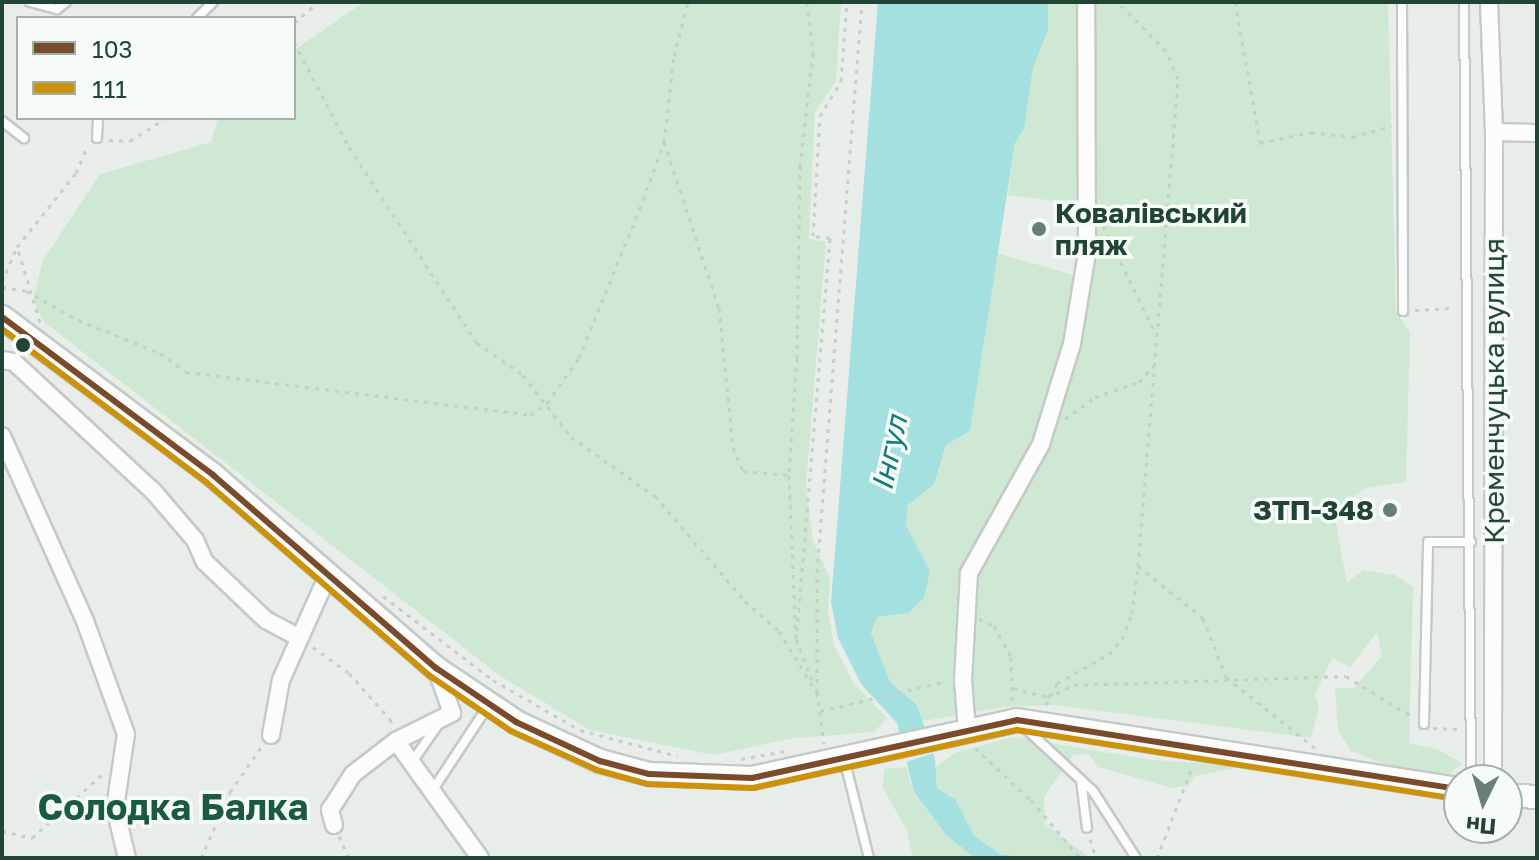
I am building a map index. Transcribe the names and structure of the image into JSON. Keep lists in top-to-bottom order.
{
  "streets": {
    "street": ["Кременчуцька вулиця"]
  },
  "districts": ["Солодка Балка"],
  "water": ["Інгул"],
  "places": ["Ковалівський пляж", "ЗТП-348"],
  "lines": ["transit line 103", "transit line 111"],
  "legend": ["103", "111"],
  "north": "bottom"
}
